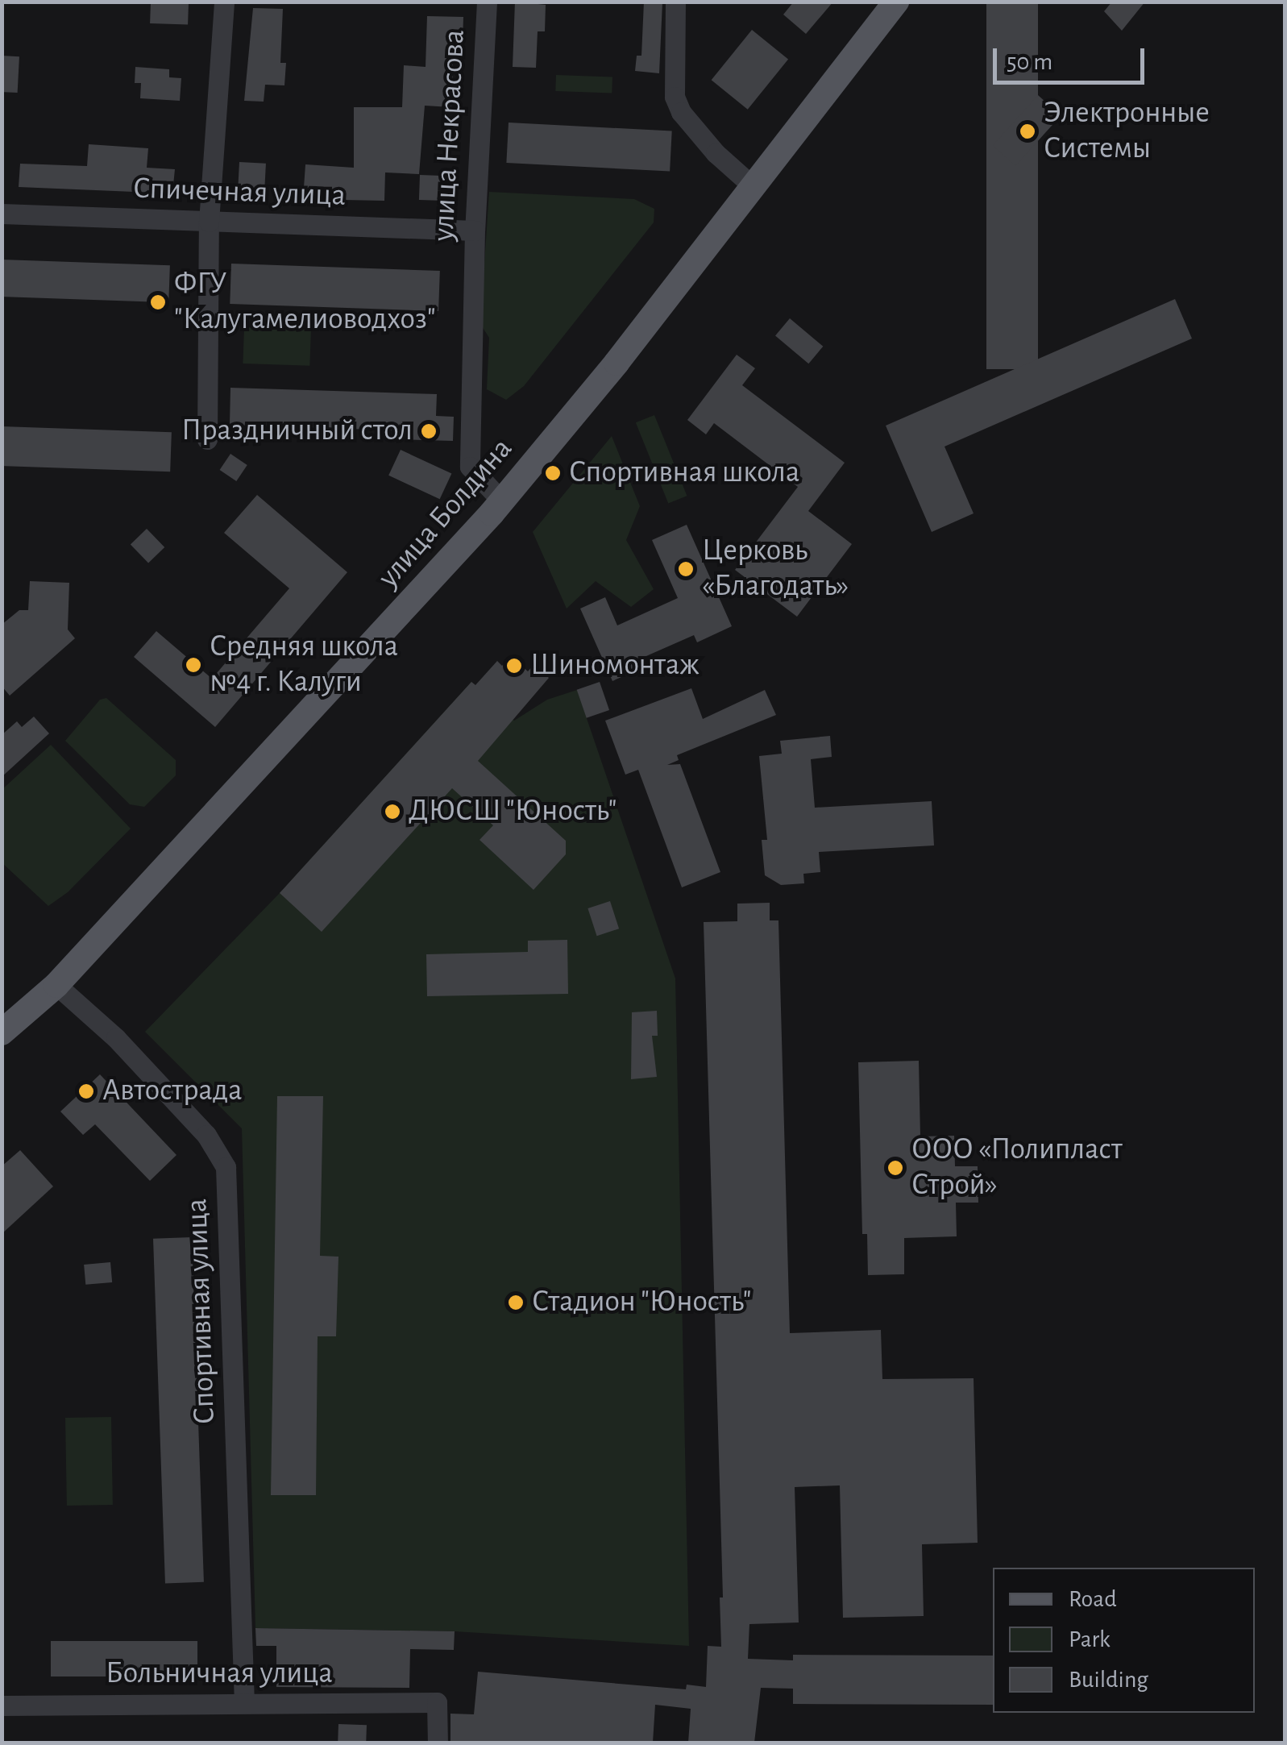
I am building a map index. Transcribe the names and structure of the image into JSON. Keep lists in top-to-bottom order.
{
  "streets": {
    "main road": ["улица Болдина"],
    "street": [
      "улица Некрасова",
      "Спичечная улица",
      "Спортивная улица",
      "Больничная улица"
    ]
  },
  "crossings": [
    ["улица Некрасова", "Спичечная улица"],
    ["улица Некрасова", "улица Болдина"],
    ["улица Болдина", "Спортивная улица"],
    ["Спортивная улица", "Больничная улица"]
  ],
  "places": [
    "Электронные Системы",
    "ФГУ \"Калугамелиоводхоз\"",
    "Праздничный стол",
    "Спортивная школа",
    "Церковь «Благодать»",
    "Средняя школа №4 г. Калуги",
    "Шиномонтаж",
    "ДЮСШ \"Юность\"",
    "Автострада",
    "ООО «Полипласт Строй»",
    "Стадион \"Юность\""
  ],
  "legend": ["Road", "Park", "Building"],
  "scale_bar": "50 m"
}
